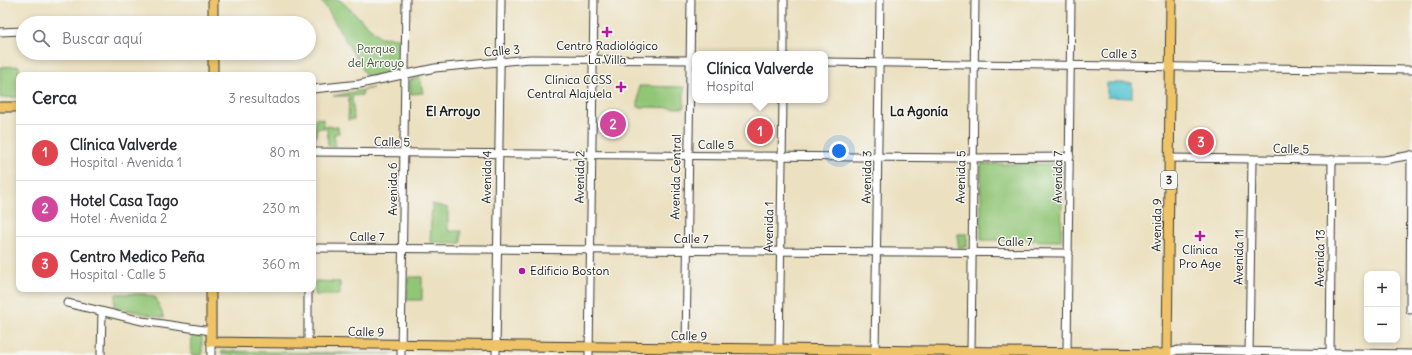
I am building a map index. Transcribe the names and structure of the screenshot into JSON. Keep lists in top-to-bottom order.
{
  "streets": {
    "main road": ["3", "Avenida 9", "Calle 9"],
    "street": [
      "Calle 3",
      "Calle 5",
      "Avenida 4",
      "Avenida 2",
      "Avenida Central",
      "Avenida 3",
      "Avenida 5",
      "Avenida 7",
      "Avenida 6",
      "Avenida 1",
      "Calle 7",
      "Avenida 11",
      "Avenida 13"
    ]
  },
  "crossings": [
    ["Calle 3", "Avenida 4"],
    ["Calle 3", "Avenida 2"],
    ["Calle 3", "Avenida 3"],
    ["Calle 3", "Avenida 5"],
    ["Calle 3", "Avenida 7"],
    ["Calle 3", "Avenida 6"],
    ["Calle 3", "Avenida 9"],
    ["Calle 5", "Avenida 4"],
    ["Calle 5", "Avenida 2"],
    ["Calle 5", "Avenida Central"],
    ["Calle 5", "Avenida 3"],
    ["Calle 5", "Avenida 5"],
    ["Calle 5", "Avenida 7"],
    ["Calle 5", "Avenida 6"],
    ["Calle 5", "Avenida 9"],
    ["Calle 5", "Avenida 1"],
    ["Calle 5", "Avenida 11"],
    ["Calle 5", "Avenida 13"],
    ["Avenida 4", "Calle 7"],
    ["Avenida 4", "Calle 9"],
    ["Avenida 2", "Calle 7"],
    ["Avenida 2", "Calle 9"],
    ["Avenida Central", "Calle 7"],
    ["Avenida Central", "Calle 9"],
    ["Avenida 3", "Calle 7"],
    ["Avenida 3", "Calle 9"],
    ["Avenida 5", "Calle 7"],
    ["Avenida 5", "Calle 9"],
    ["Avenida 7", "Calle 7"],
    ["Avenida 7", "Calle 9"],
    ["Avenida 6", "Calle 7"],
    ["Avenida 6", "Calle 9"],
    ["Avenida 9", "Calle 9"],
    ["Avenida 1", "Calle 7"],
    ["Avenida 1", "Calle 9"]
  ],
  "districts": ["El Arroyo", "La Agonía"],
  "parks": ["Parque del Arroyo"],
  "places": {
    "health": ["Centro Radiológico La Villa", "Clínica CCSS Central Alajuela", "Clínica Pro Age"],
    "other": ["Edificio Boston"]
  },
  "page": {
    "search": "Buscar aquí",
    "popup": ["Clínica Valverde", "Hospital"],
    "heading": ["Cerca", "3 resultados"],
    "pins": ["2", "1", "3"],
    "list": [
      {
        "mark": "1",
        "name": "Clínica Valverde",
        "note": "Hospital · Avenida 1",
        "value": "80 m"
      },
      {
        "mark": "2",
        "name": "Hotel Casa Tago",
        "note": "Hotel · Avenida 2",
        "value": "230 m"
      },
      {
        "mark": "3",
        "name": "Centro Medico Peña",
        "note": "Hospital · Calle 5",
        "value": "360 m"
      }
    ],
    "map_buttons": ["+", "−"]
  }
}
